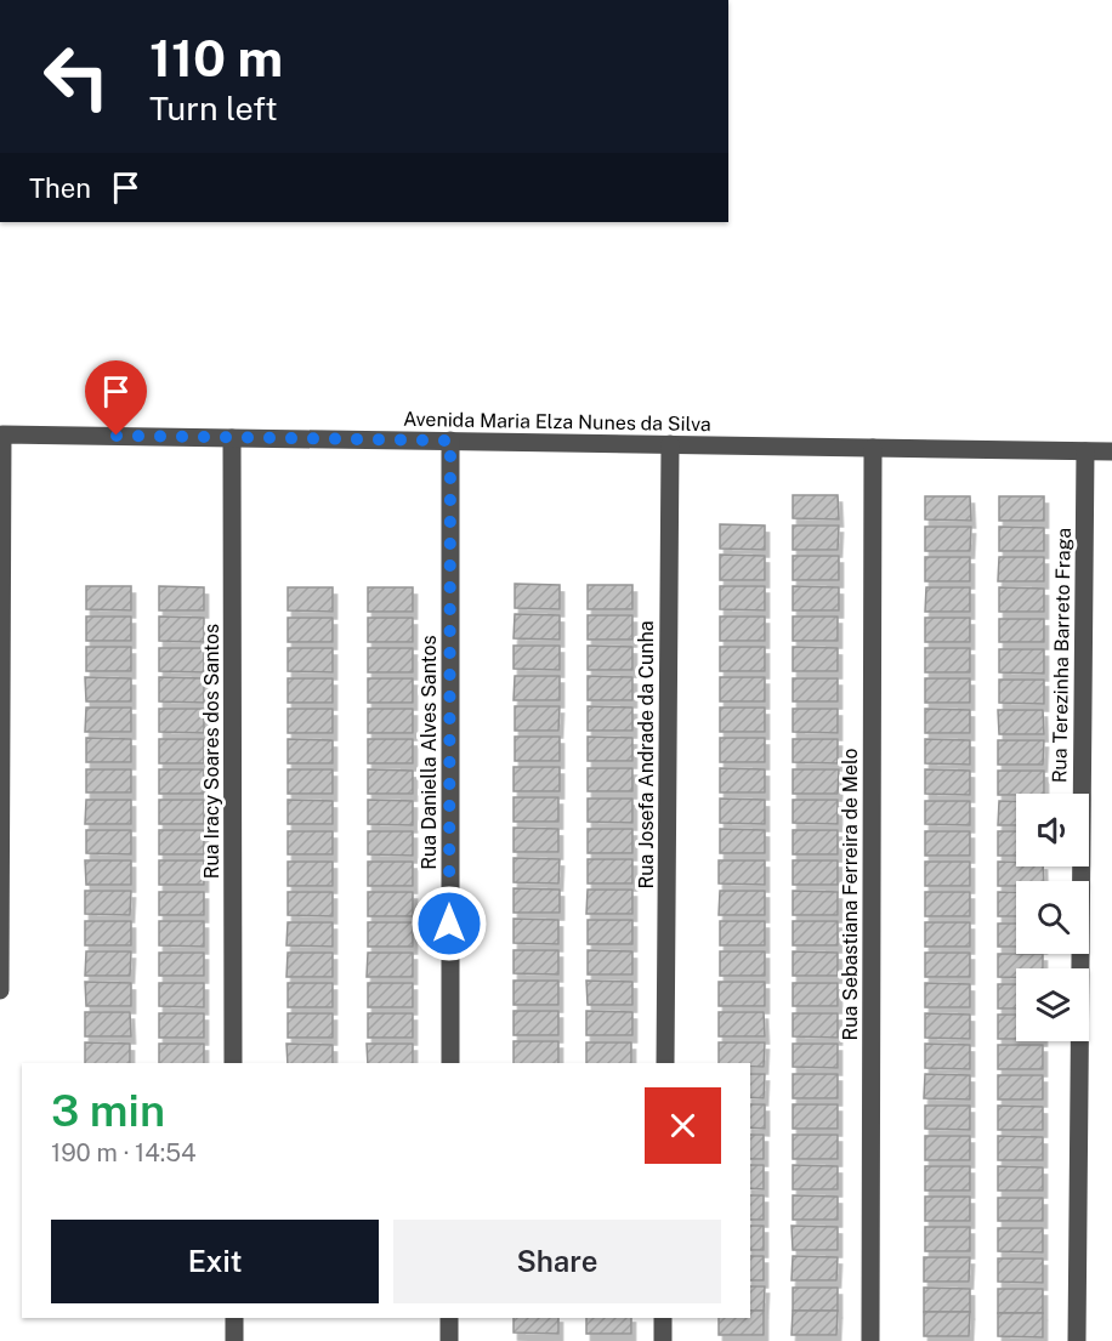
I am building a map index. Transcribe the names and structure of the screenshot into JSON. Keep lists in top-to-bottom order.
{
  "streets": {
    "street": [
      "Avenida Maria Elza Nunes da Silva",
      "Rua Terezinha Barreto Fraga",
      "Rua Iracy Soares dos Santos",
      "Rua Daniella Alves Santos",
      "Rua Josefa Andrade da Cunha",
      "Rua Sebastiana Ferreira de Melo"
    ]
  },
  "crossings": [
    ["Avenida Maria Elza Nunes da Silva", "Rua Terezinha Barreto Fraga"],
    ["Avenida Maria Elza Nunes da Silva", "Rua Iracy Soares dos Santos"],
    ["Avenida Maria Elza Nunes da Silva", "Rua Daniella Alves Santos"],
    ["Avenida Maria Elza Nunes da Silva", "Rua Josefa Andrade da Cunha"],
    ["Avenida Maria Elza Nunes da Silva", "Rua Sebastiana Ferreira de Melo"]
  ],
  "page": {
    "turn": ["110 m", "Turn left"],
    "then": "Then",
    "heading": ["3 min", "190 m · 14:54"],
    "buttons": ["Exit", "Share"]
  }
}
